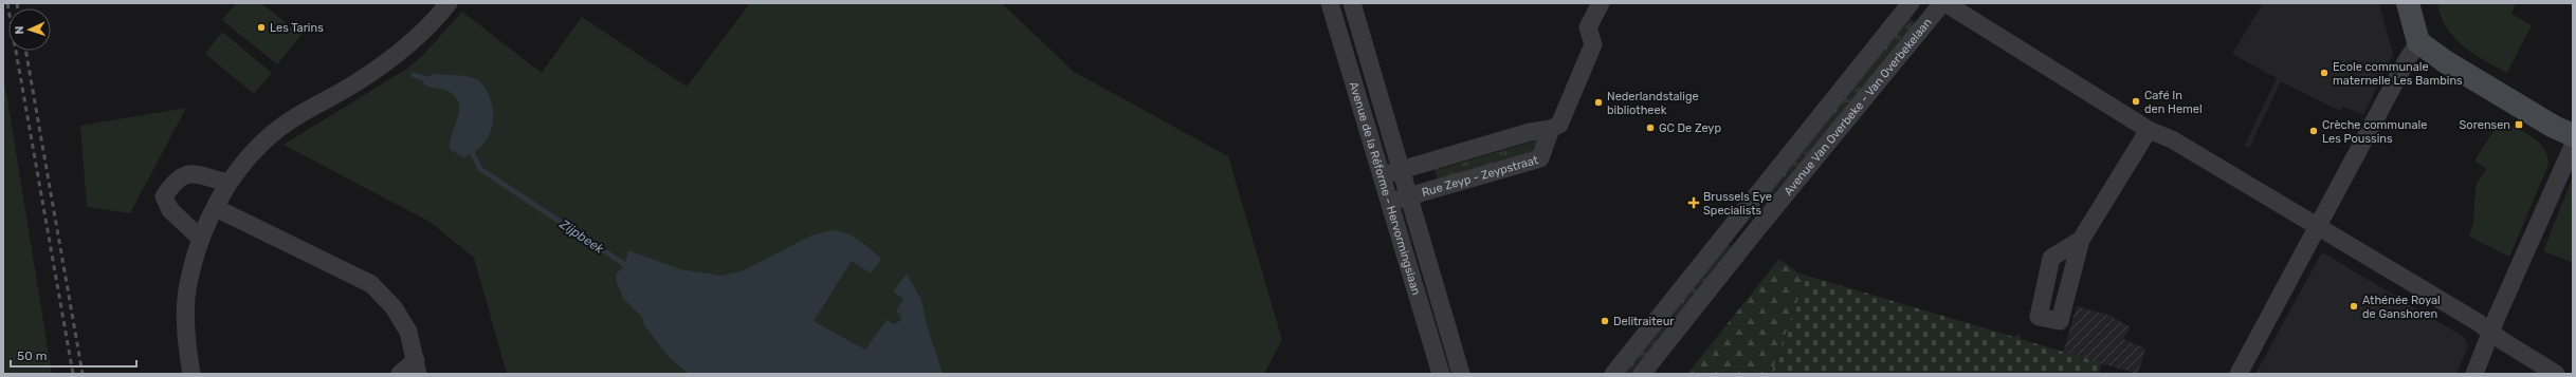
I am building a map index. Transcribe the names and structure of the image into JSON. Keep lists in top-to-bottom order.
{
  "streets": {
    "street": ["Avenue Van Overbeke - Van Overbekelaan", "Rue Zeyp - Zeypstraat", "Avenue de la Réforme - Hervormingslaan"]
  },
  "crossings": [
    ["Rue Zeyp - Zeypstraat", "Avenue de la Réforme - Hervormingslaan"]
  ],
  "water": ["Zijpbeek"],
  "places": {
    "other": [
      "Les Tarins",
      "Ecole communale maternelle Les Bambins",
      "Café In den Hemel",
      "Nederlandstalige bibliotheek",
      "GC De Zeyp",
      "Crèche communale Les Poussins",
      "Athénée Royal de Ganshoren",
      "Delitraiteur"
    ],
    "transit": ["Sorensen"],
    "health": ["Brussels Eye Specialists"]
  },
  "scale_bar": "50 m",
  "north": "left"
}
